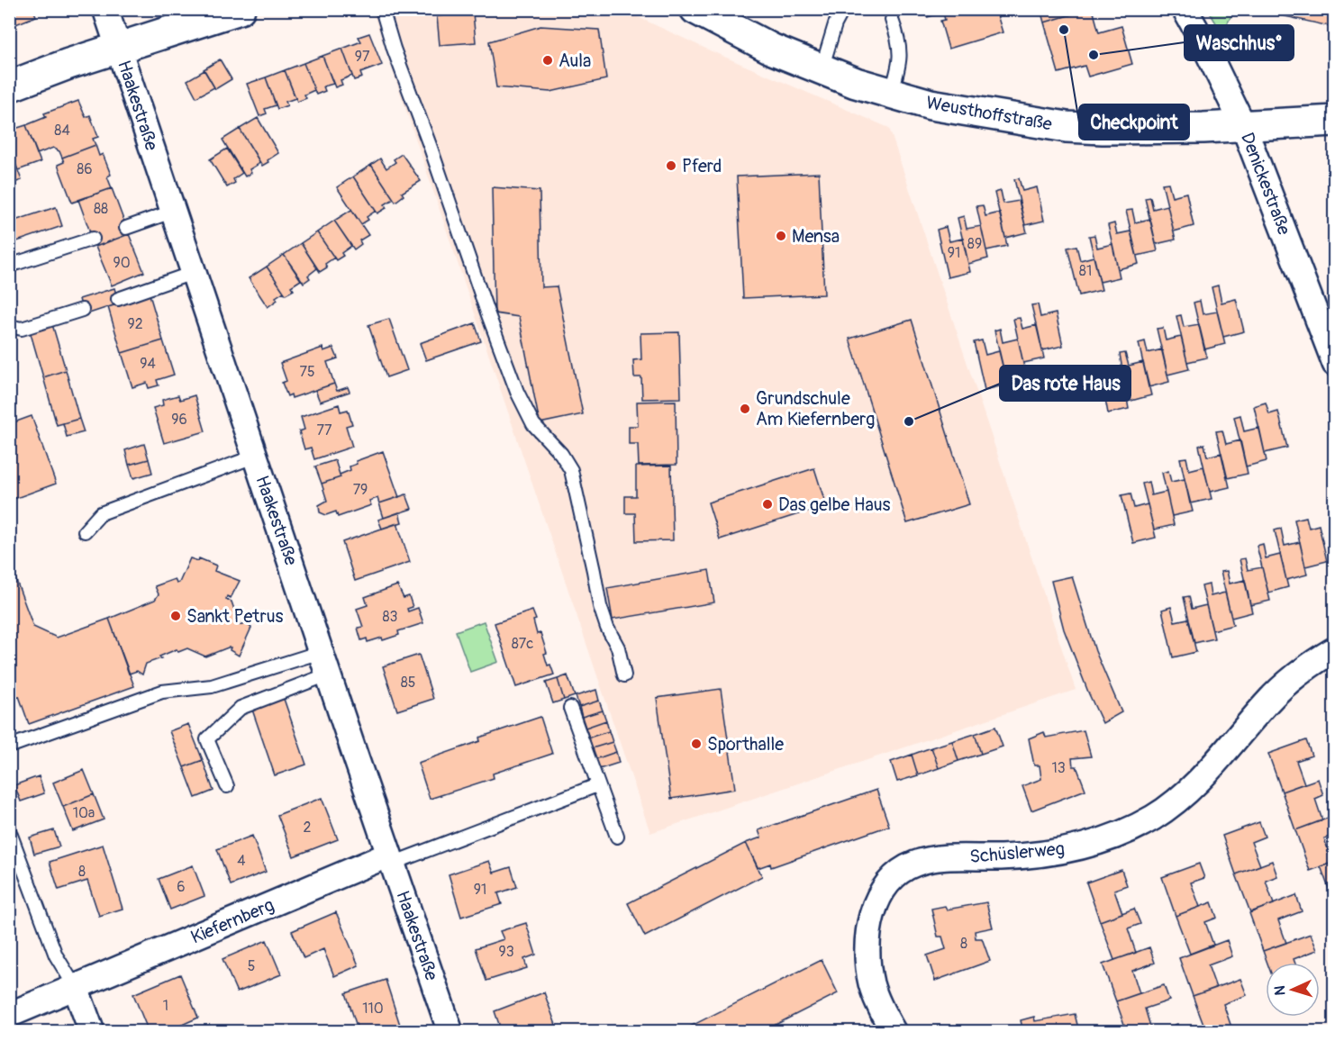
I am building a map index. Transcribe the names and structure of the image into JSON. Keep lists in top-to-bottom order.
{
  "streets": {
    "street": [
      "Haakestraße",
      "Weusthoffstraße",
      "Denickestraße",
      "Schüslerweg",
      "Kiefernberg"
    ]
  },
  "crossings": [
    ["Haakestraße", "Kiefernberg"],
    ["Weusthoffstraße", "Denickestraße"]
  ],
  "places": [
    "Checkpoint",
    "Waschhus°",
    "Aula",
    "Pferd",
    "Mensa",
    "Grundschule Am Kiefernberg",
    "Das rote Haus",
    "Das gelbe Haus",
    "Sankt Petrus",
    "Sporthalle"
  ],
  "house_numbers": [
    "97",
    "84",
    "86",
    "88",
    "89",
    "91",
    "90",
    "81",
    "92",
    "94",
    "75",
    "96",
    "77",
    "79",
    "83",
    "87c",
    "85",
    "13",
    "10a",
    "2",
    "4",
    "8",
    "6",
    "91",
    "8",
    "93",
    "5",
    "1",
    "110"
  ],
  "north": "left"
}
